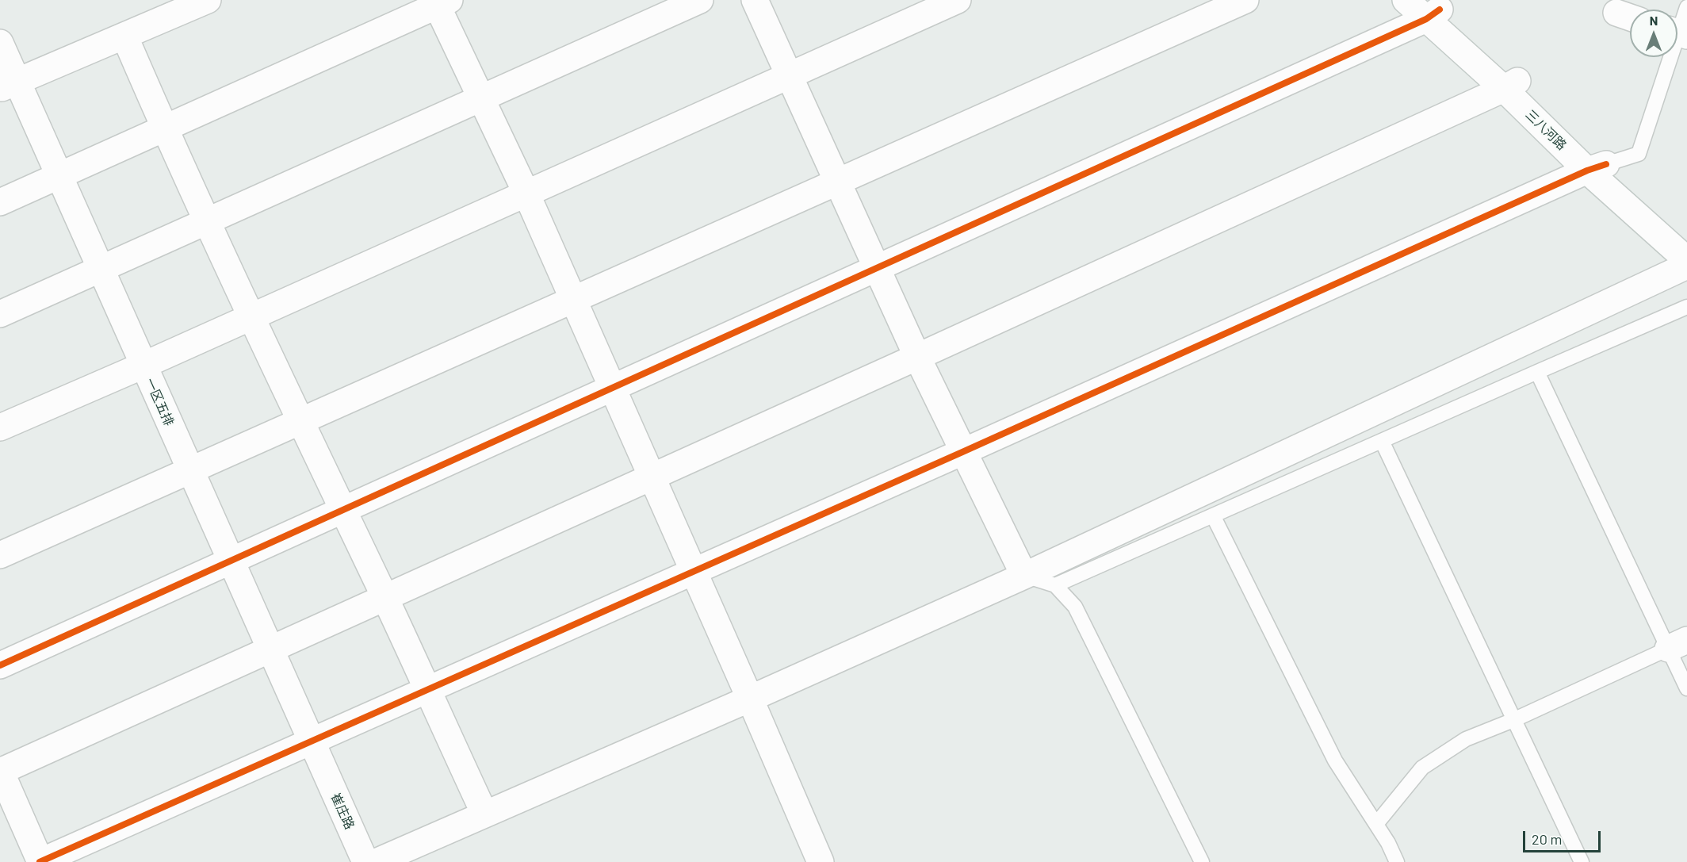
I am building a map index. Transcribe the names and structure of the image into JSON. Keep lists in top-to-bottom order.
{
  "streets": {
    "street": ["三八河路", "一区五排", "崔庄路"]
  },
  "crossings": [
    ["一区五排", "崔庄路"]
  ],
  "scale_bar": "20 m",
  "north": "top"
}
